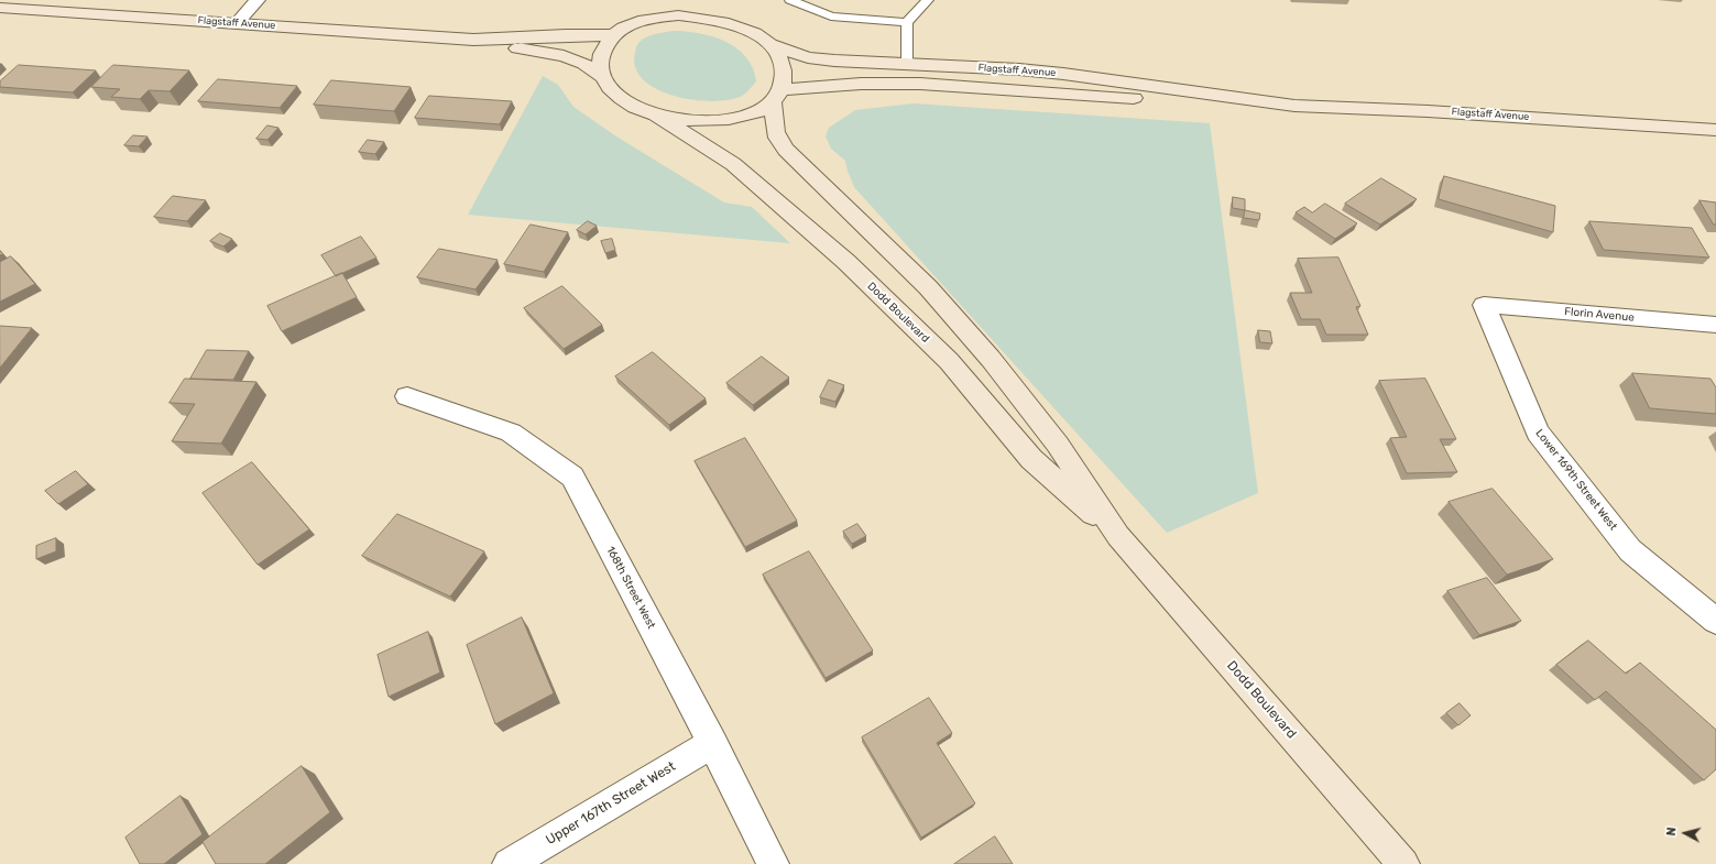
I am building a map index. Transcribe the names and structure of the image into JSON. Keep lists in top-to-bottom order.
{
  "streets": {
    "street": [
      "Flagstaff Avenue",
      "Dodd Boulevard",
      "Florin Avenue",
      "Lower 169th Street West",
      "168th Street West",
      "Upper 167th Street West"
    ]
  },
  "crossings": [
    ["Flagstaff Avenue", "Dodd Boulevard"],
    ["Florin Avenue", "Lower 169th Street West"],
    ["168th Street West", "Upper 167th Street West"]
  ],
  "north": "left"
}
